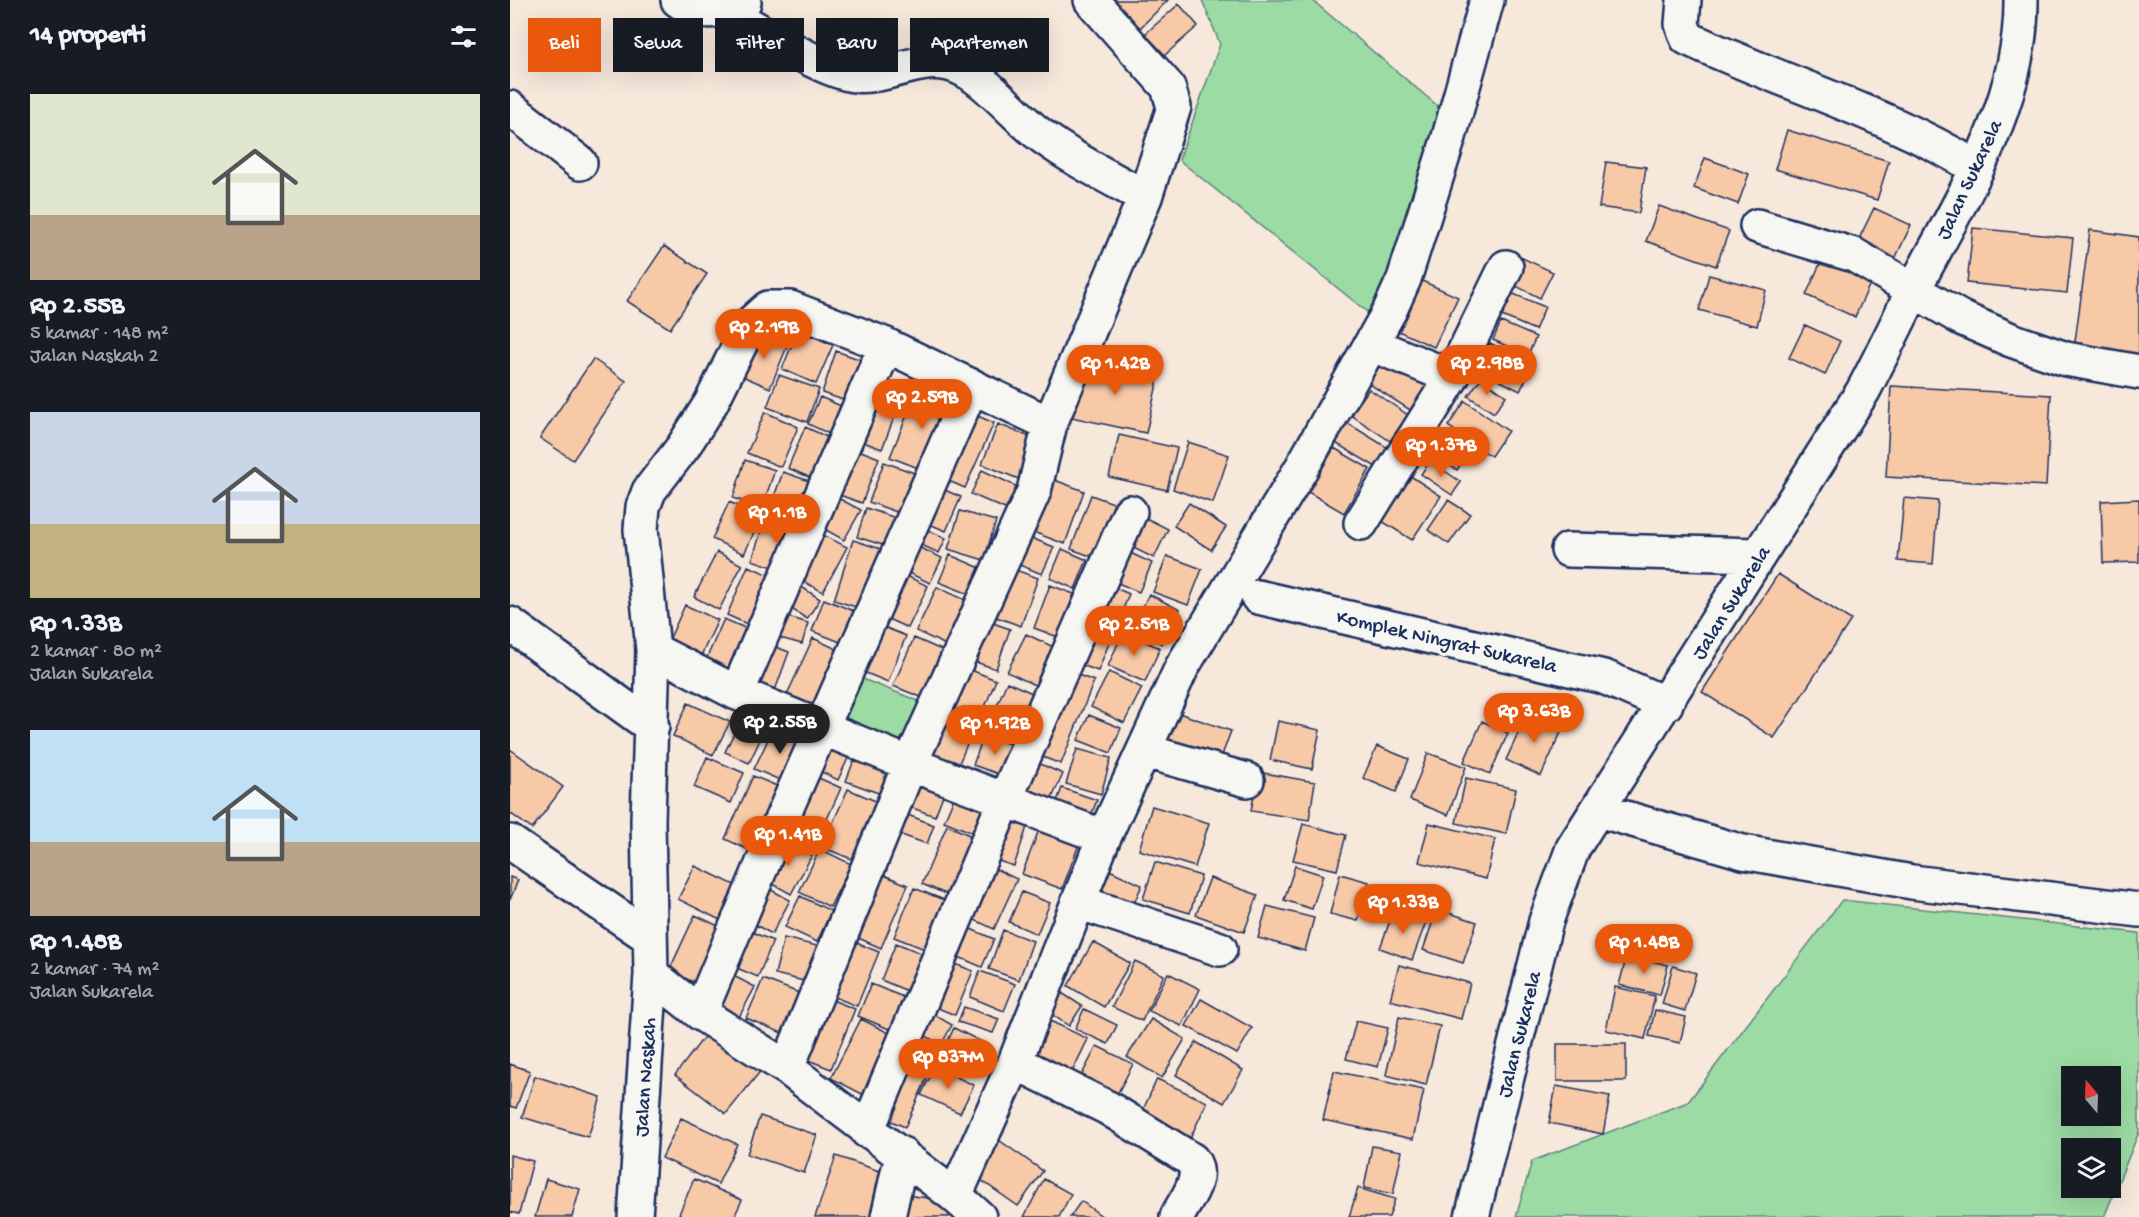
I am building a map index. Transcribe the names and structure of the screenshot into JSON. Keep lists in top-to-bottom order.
{
  "streets": {
    "street": ["Jalan Sukarela", "Komplek Ningrat Sukarela", "Jalan Naskah"]
  },
  "crossings": [
    ["Jalan Sukarela", "Komplek Ningrat Sukarela"]
  ],
  "north": "top",
  "page": {
    "heading": "14 properti",
    "chip": [
      "Beli",
      "Sewa",
      "Filter",
      "Baru",
      "Apartemen"
    ],
    "list": [
      {
        "name": "Rp 2.55B",
        "note": "5 kamar · 148 m² · Jalan Naskah 2"
      },
      {
        "name": "Rp 1.33B",
        "note": "2 kamar · 80 m² · Jalan Sukarela"
      },
      {
        "name": "Rp 1.48B",
        "note": "2 kamar · 74 m² · Jalan Sukarela"
      }
    ],
    "price": [
      "Rp 2.19B",
      "Rp 1.42B",
      "Rp 2.98B",
      "Rp 2.59B",
      "Rp 1.37B",
      "Rp 1.1B",
      "Rp 2.51B",
      "Rp 3.63B",
      "Rp 2.55B",
      "Rp 1.92B",
      "Rp 1.41B",
      "Rp 1.33B",
      "Rp 1.48B",
      "Rp 837M"
    ]
  }
}
